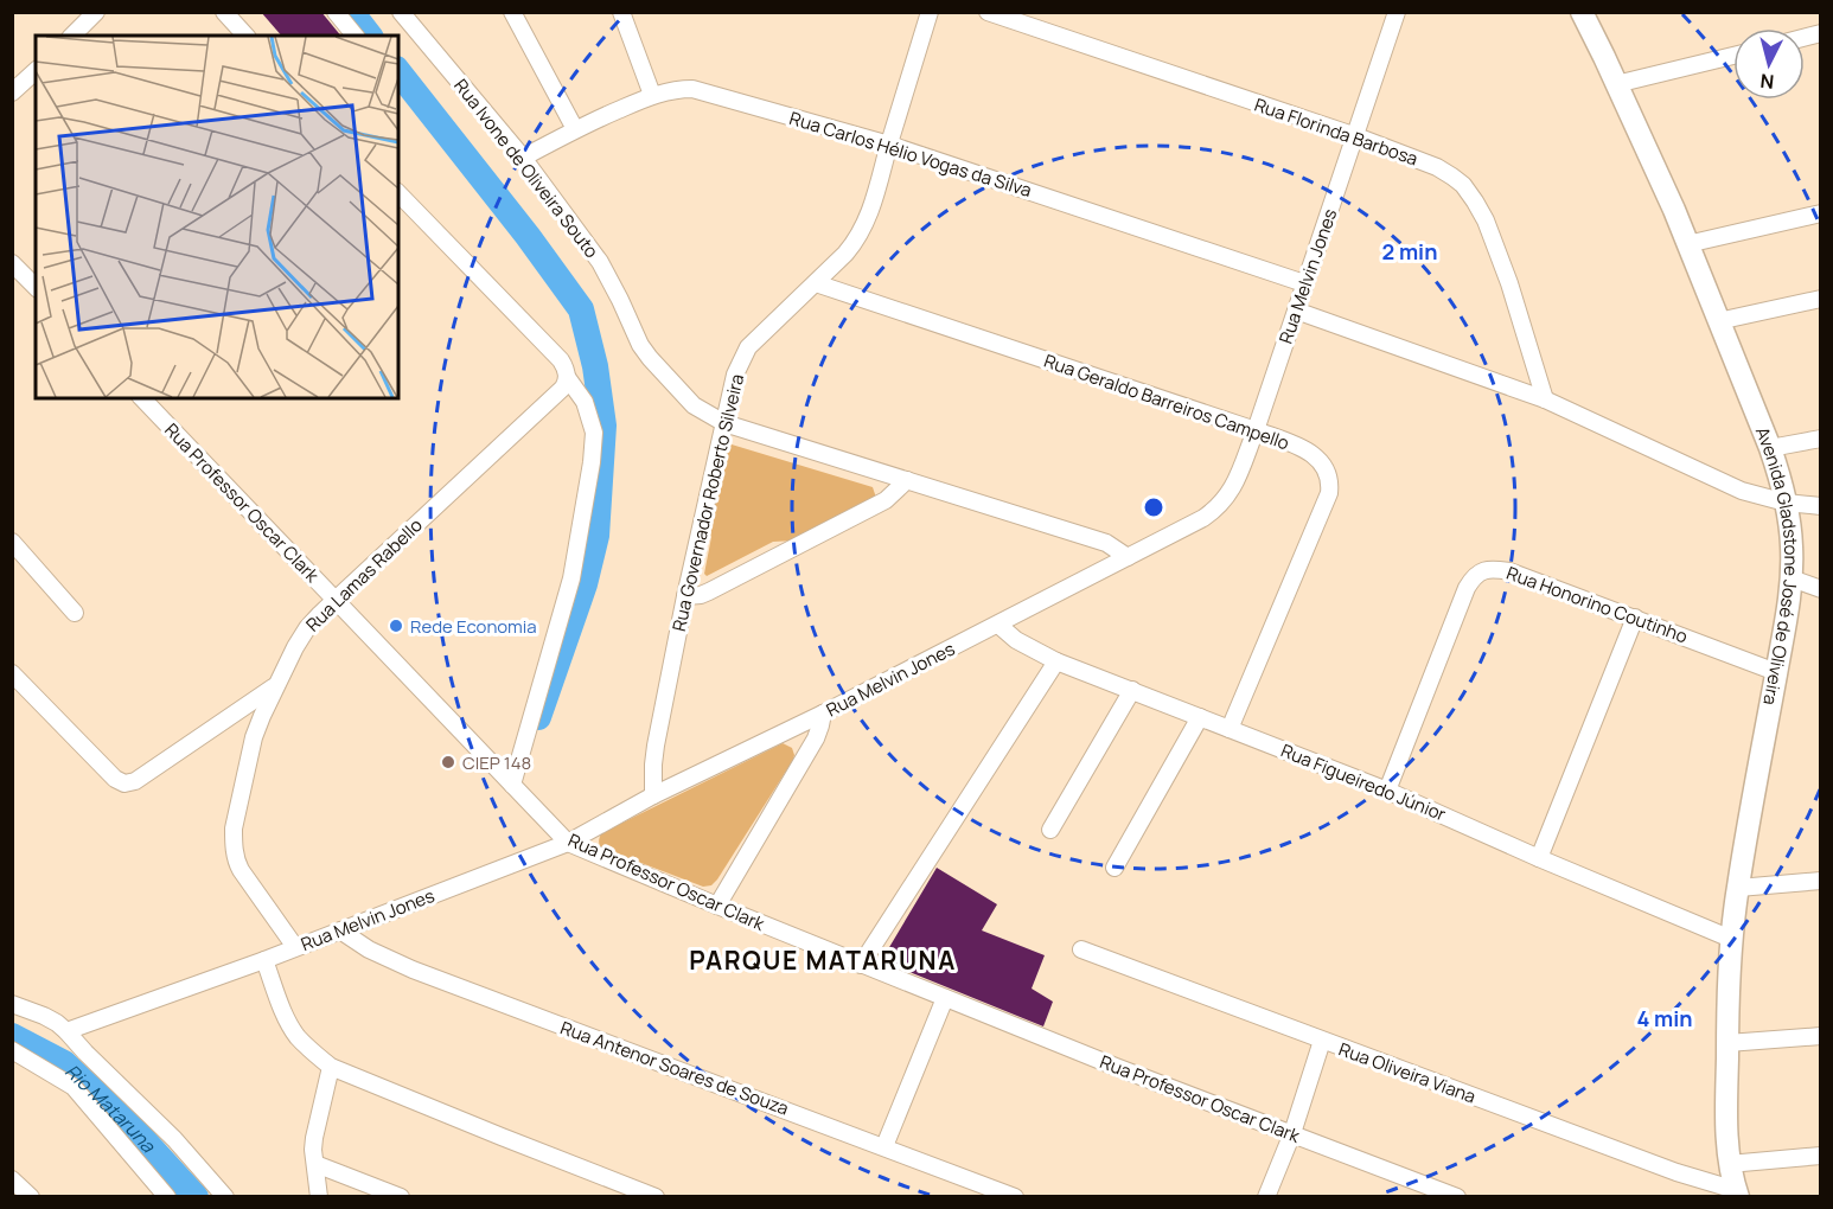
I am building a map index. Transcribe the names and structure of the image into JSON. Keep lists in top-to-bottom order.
{
  "streets": {
    "main road": ["Avenida Gladstone José de Oliveira"],
    "street": [
      "Rua Florinda Barbosa",
      "Rua Carlos Hélio Vogas da Silva",
      "Rua Ivone de Oliveira Souto",
      "Rua Melvin Jones",
      "Rua Geraldo Barreiros Campello",
      "Rua Professor Oscar Clark",
      "Rua Governador Roberto Silveira",
      "Rua Lamas Rabello",
      "Rua Honorino Coutinho",
      "Rua Figueiredo Júnior",
      "Rua Antenor Soares de Souza",
      "Rua Oliveira Viana"
    ]
  },
  "crossings": [
    ["Rua Florinda Barbosa", "Rua Melvin Jones"],
    ["Rua Carlos Hélio Vogas da Silva", "Rua Ivone de Oliveira Souto"],
    ["Rua Carlos Hélio Vogas da Silva", "Rua Melvin Jones"],
    ["Rua Carlos Hélio Vogas da Silva", "Rua Governador Roberto Silveira"],
    ["Rua Ivone de Oliveira Souto", "Rua Melvin Jones"],
    ["Rua Ivone de Oliveira Souto", "Rua Governador Roberto Silveira"],
    ["Rua Melvin Jones", "Rua Geraldo Barreiros Campello"],
    ["Rua Melvin Jones", "Rua Professor Oscar Clark"],
    ["Rua Melvin Jones", "Rua Governador Roberto Silveira"],
    ["Rua Melvin Jones", "Rua Lamas Rabello"],
    ["Rua Melvin Jones", "Rua Figueiredo Júnior"],
    ["Rua Melvin Jones", "Rua Antenor Soares de Souza"],
    ["Rua Geraldo Barreiros Campello", "Rua Governador Roberto Silveira"],
    ["Rua Geraldo Barreiros Campello", "Rua Figueiredo Júnior"],
    ["Rua Professor Oscar Clark", "Rua Lamas Rabello"],
    ["Avenida Gladstone José de Oliveira", "Rua Honorino Coutinho"],
    ["Avenida Gladstone José de Oliveira", "Rua Figueiredo Júnior"],
    ["Avenida Gladstone José de Oliveira", "Rua Oliveira Viana"],
    ["Rua Honorino Coutinho", "Rua Figueiredo Júnior"]
  ],
  "districts": ["PARQUE MATARUNA"],
  "water": ["Rio Mataruna"],
  "places": ["Rede Economia", "CIEP 148"],
  "north": "bottom",
  "rings": ["2 min", "4 min"]
}
